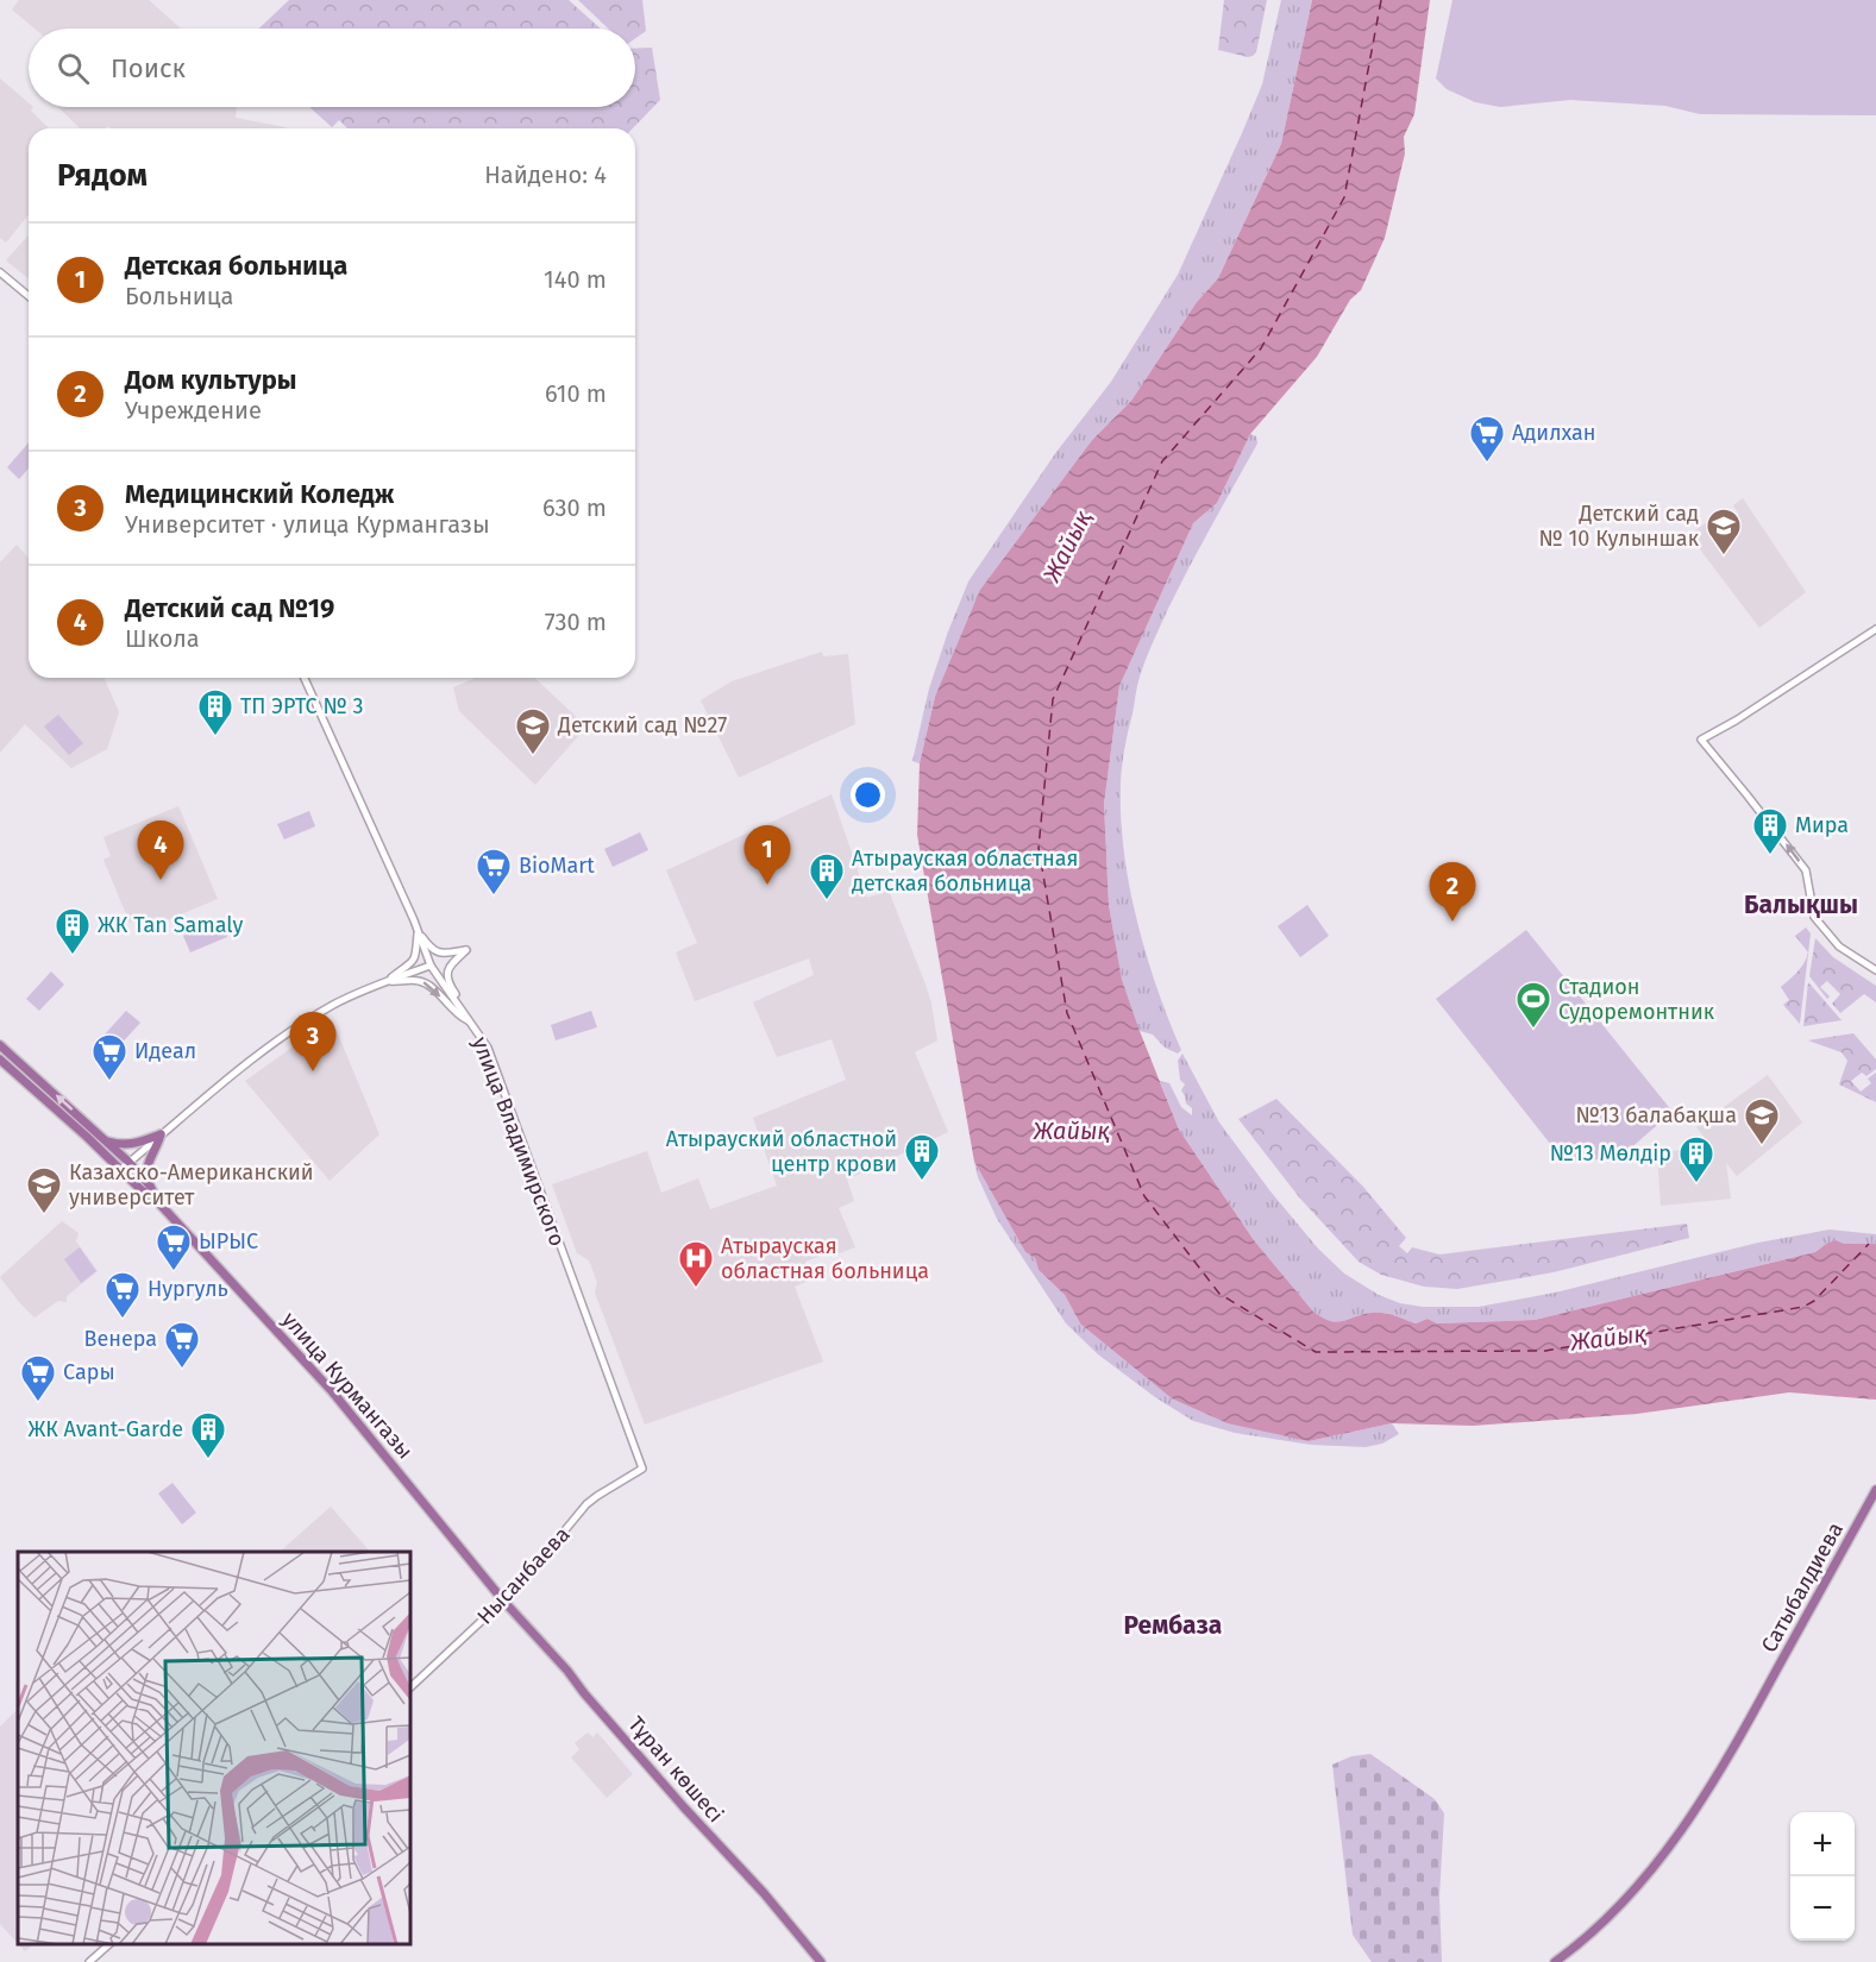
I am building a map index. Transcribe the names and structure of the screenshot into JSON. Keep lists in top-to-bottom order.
{
  "streets": {
    "main road": ["улица Курмангазы", "Сатыбалдиева", "Тұран көшесі"],
    "street": ["улица Владимирского", "Нысанбаева"]
  },
  "crossings": [
    ["улица Владимирского", "Нысанбаева"],
    ["улица Курмангазы", "Нысанбаева"],
    ["улица Курмангазы", "Тұран көшесі"],
    ["Нысанбаева", "Тұран көшесі"]
  ],
  "districts": ["Балықшы", "Рембаза"],
  "water": ["Жайық"],
  "places": {
    "supermarket": [
      "Адилхан",
      "BioMart",
      "Идеал",
      "ЫРЫС",
      "Нургуль",
      "Венера",
      "Сары"
    ],
    "school or university": [
      "Детский сад № 10 Кулыншак",
      "Детский сад №27",
      "№13 балабақша",
      "Казахско-Американский университет"
    ],
    "building": [
      "ТП ЭРТС № 3",
      "Мира",
      "Атырауская областная детская больница",
      "ЖК Tan Samaly",
      "Атырауский областной центр крови",
      "№13 Мөлдiр",
      "ЖК Avant-Garde"
    ],
    "sports": ["Стадион Судоремонтник"],
    "hospital": ["Атырауская областная больница"]
  },
  "page": {
    "search": "Поиск",
    "heading": ["Рядом", "Найдено: 4"],
    "list": [
      {
        "mark": "1",
        "name": "Детская больница",
        "note": "Больница",
        "value": "140 m"
      },
      {
        "mark": "2",
        "name": "Дом культуры",
        "note": "Учреждение",
        "value": "610 m"
      },
      {
        "mark": "3",
        "name": "Медицинский Коледж",
        "note": "Университет · улица Курмангазы",
        "value": "630 m"
      },
      {
        "mark": "4",
        "name": "Детский сад №19",
        "note": "Школа",
        "value": "730 m"
      }
    ],
    "pins": [
      "4",
      "1",
      "2",
      "3"
    ],
    "map_buttons": ["+", "−"]
  }
}
